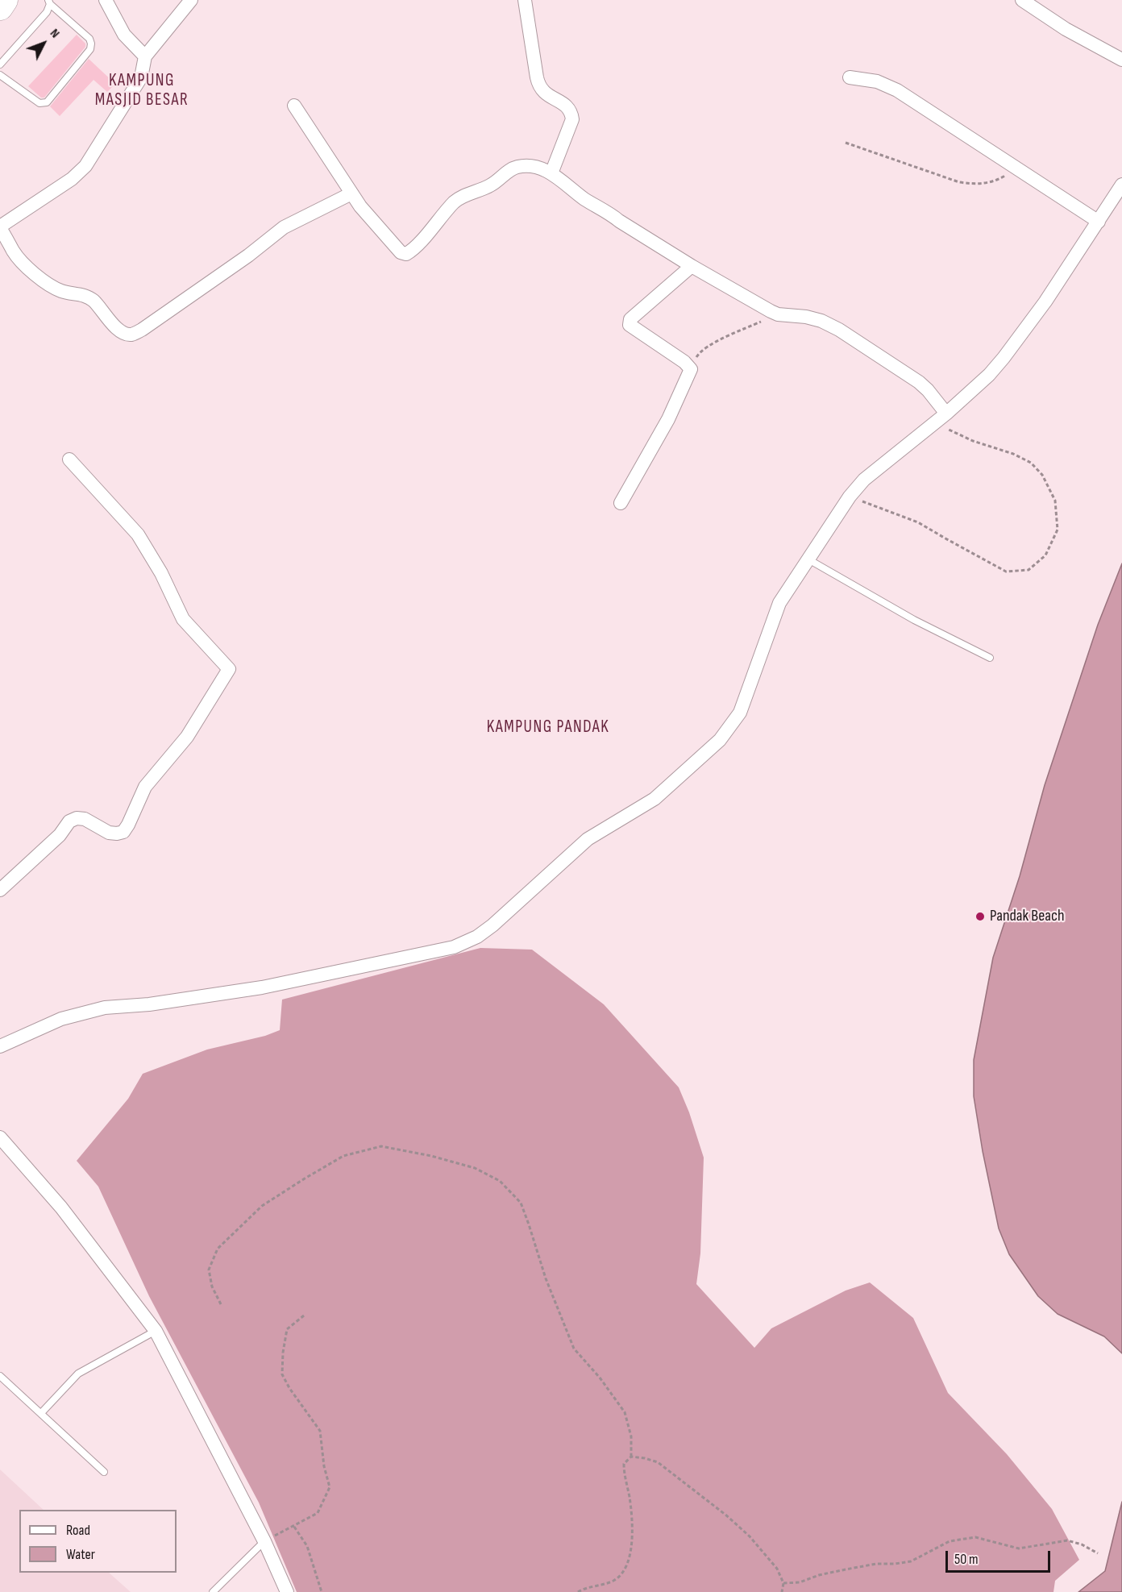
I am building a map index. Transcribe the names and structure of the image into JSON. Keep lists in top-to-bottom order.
{
  "districts": ["KAMPUNG MASJID BESAR", "KAMPUNG PANDAK"],
  "places": ["Pandak Beach"],
  "legend": ["Road", "Water"],
  "scale_bar": "50 m",
  "north": "top right"
}
